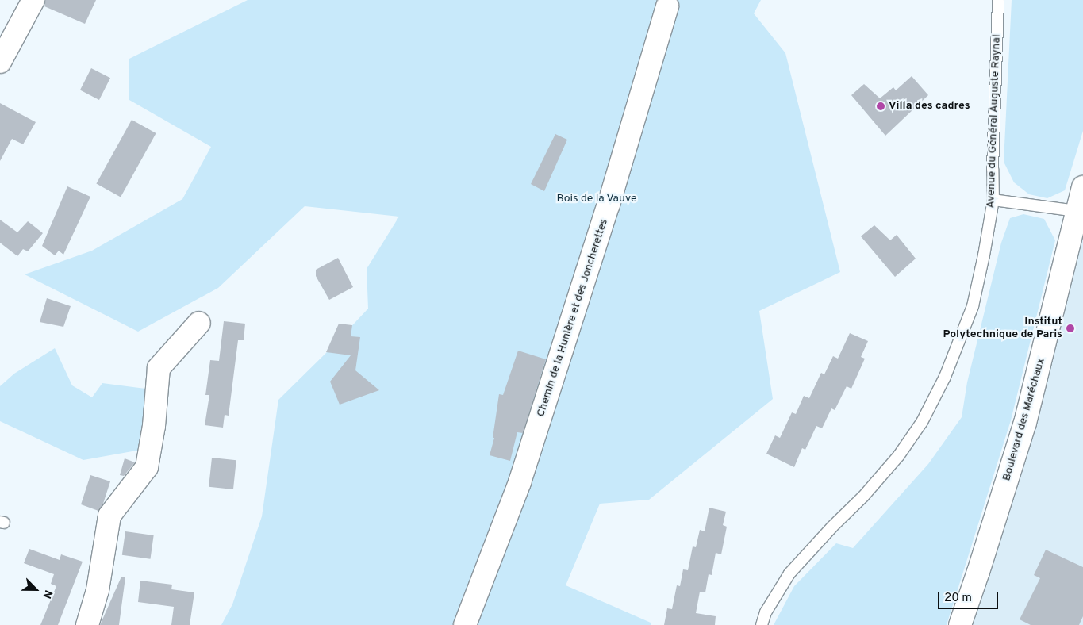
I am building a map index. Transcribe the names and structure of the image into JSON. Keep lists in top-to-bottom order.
{
  "streets": {
    "street": ["Chemin de la Hunière et des Joncherettes", "Boulevard des Maréchaux"],
    "lane": ["Avenue du Général Auguste Raynal"]
  },
  "parks": ["Bois de la Vauve"],
  "places": ["Villa des cadres", "Institut Polytechnique de Paris"],
  "scale_bar": "20 m",
  "north": "bottom right"
}
